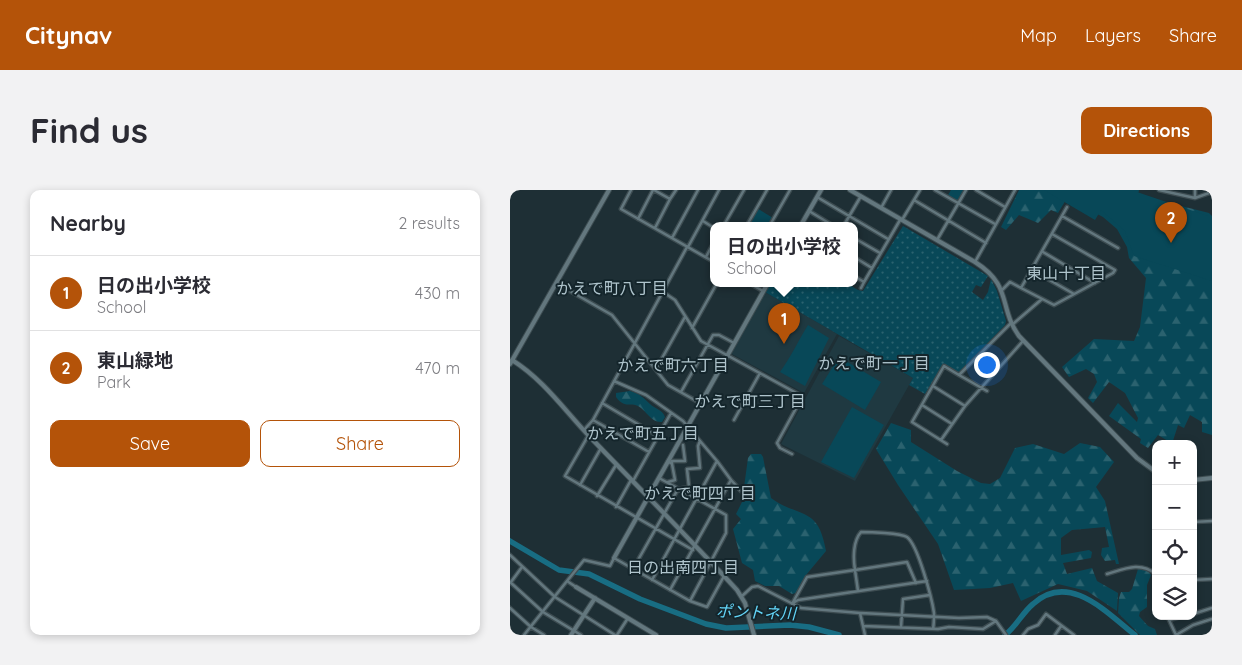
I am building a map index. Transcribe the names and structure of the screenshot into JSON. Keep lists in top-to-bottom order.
{
  "districts": [
    "東山十丁目",
    "かえで町八丁目",
    "かえで町一丁目",
    "かえで町六丁目",
    "かえで町三丁目",
    "かえで町五丁目",
    "かえで町四丁目",
    "日の出南四丁目"
  ],
  "water": ["ポントネ川"],
  "page": {
    "header": "Citynav",
    "nav": ["Map", "Layers", "Share"],
    "buttons": [
      "Directions",
      ["Save", "Share"]
    ],
    "title": "Find us",
    "heading": ["Nearby", "2 results"],
    "pins": ["2", "1"],
    "popup": ["日の出小学校", "School"],
    "list": [
      {
        "mark": "1",
        "name": "日の出小学校",
        "note": "School",
        "value": "430 m"
      },
      {
        "mark": "2",
        "name": "東山緑地",
        "note": "Park",
        "value": "470 m"
      }
    ],
    "map_buttons": ["+", "−"]
  }
}
